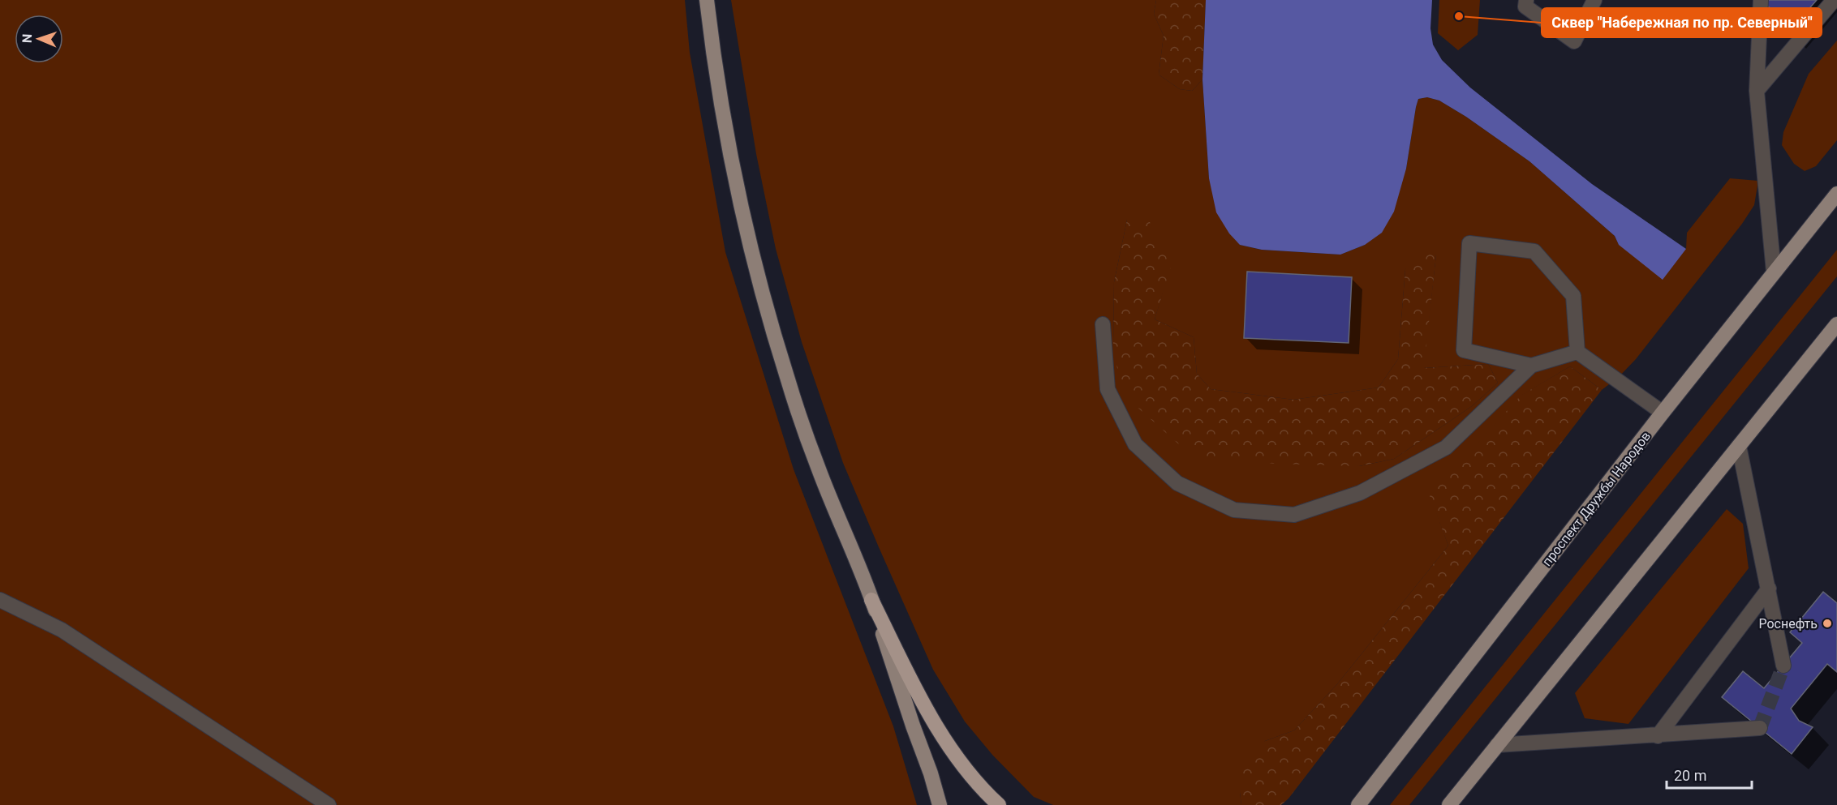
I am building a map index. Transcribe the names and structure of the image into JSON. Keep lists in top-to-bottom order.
{
  "streets": {
    "main road": ["проспект Дружбы Народов"]
  },
  "places": ["Сквер \"Набережная по пр. Северный\"", "Роснефть"],
  "scale_bar": "20 m",
  "north": "left"
}
